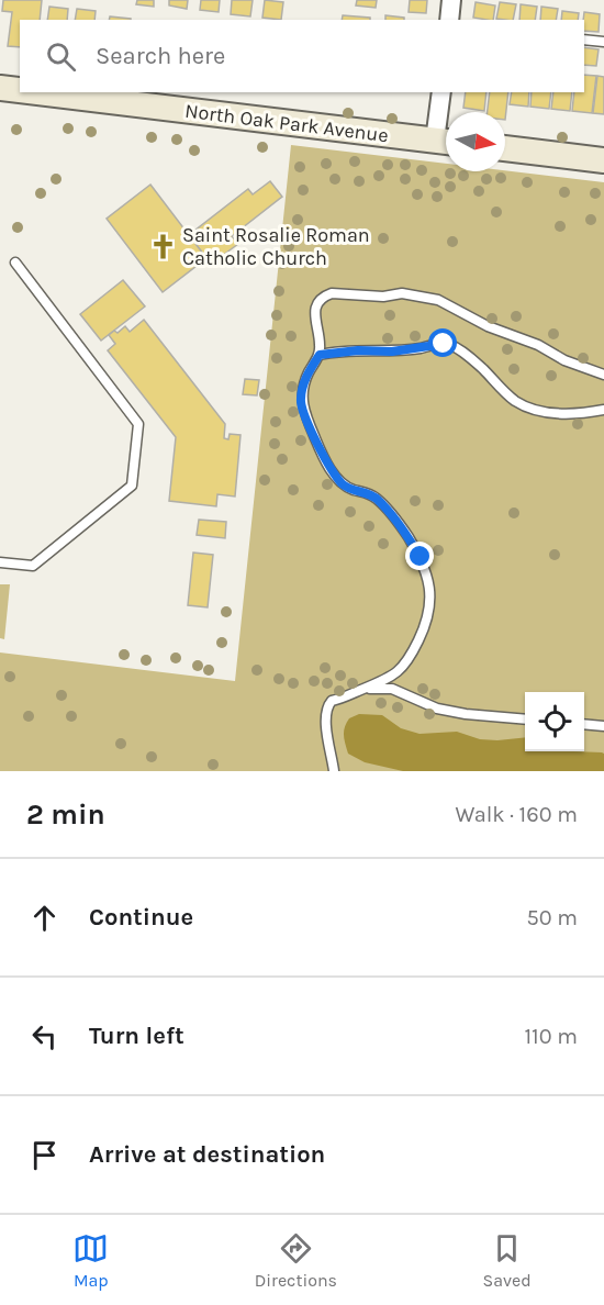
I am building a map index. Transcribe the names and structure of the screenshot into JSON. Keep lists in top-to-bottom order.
{
  "streets": {
    "street": ["North Oak Park Avenue"]
  },
  "places": {
    "church": ["Saint Rosalie Roman Catholic Church"]
  },
  "north": "right",
  "page": {
    "search": "Search here",
    "heading": ["2 min", "Walk · 160 m"],
    "list": [
      ["Continue", "50 m"],
      ["Turn left", "110 m"],
      "Arrive at destination"
    ],
    "nav": ["Map", "Directions", "Saved"]
  }
}
